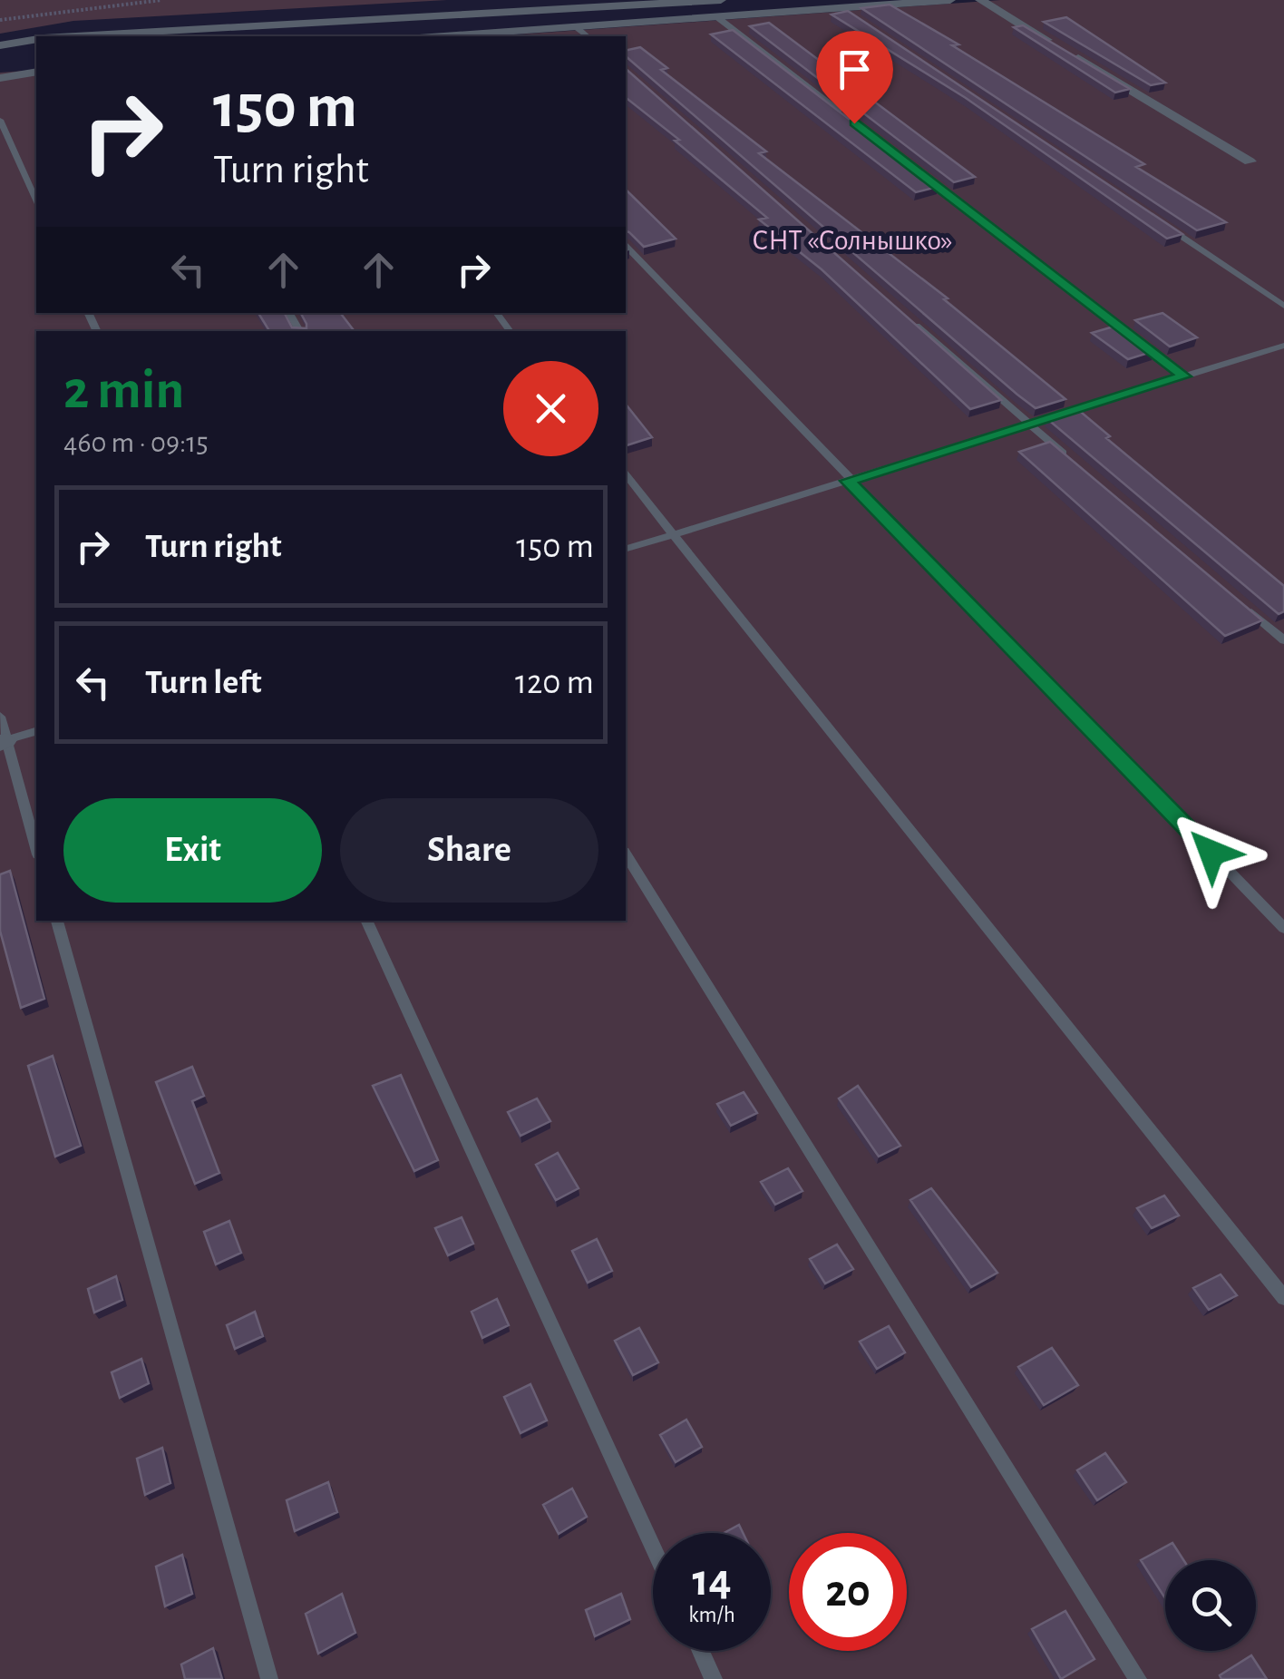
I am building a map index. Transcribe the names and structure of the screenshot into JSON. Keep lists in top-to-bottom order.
{
  "parks": ["СНТ «Солнышко»"],
  "page": {
    "turn": ["150 m", "Turn right"],
    "heading": ["2 min", "460 m · 09:15"],
    "list": [
      {
        "name": "Turn right",
        "value": "150 m"
      },
      {
        "name": "Turn left",
        "value": "120 m"
      }
    ],
    "buttons": ["Exit", "Share"],
    "speed": "14 km/h",
    "limit": "20"
  }
}
